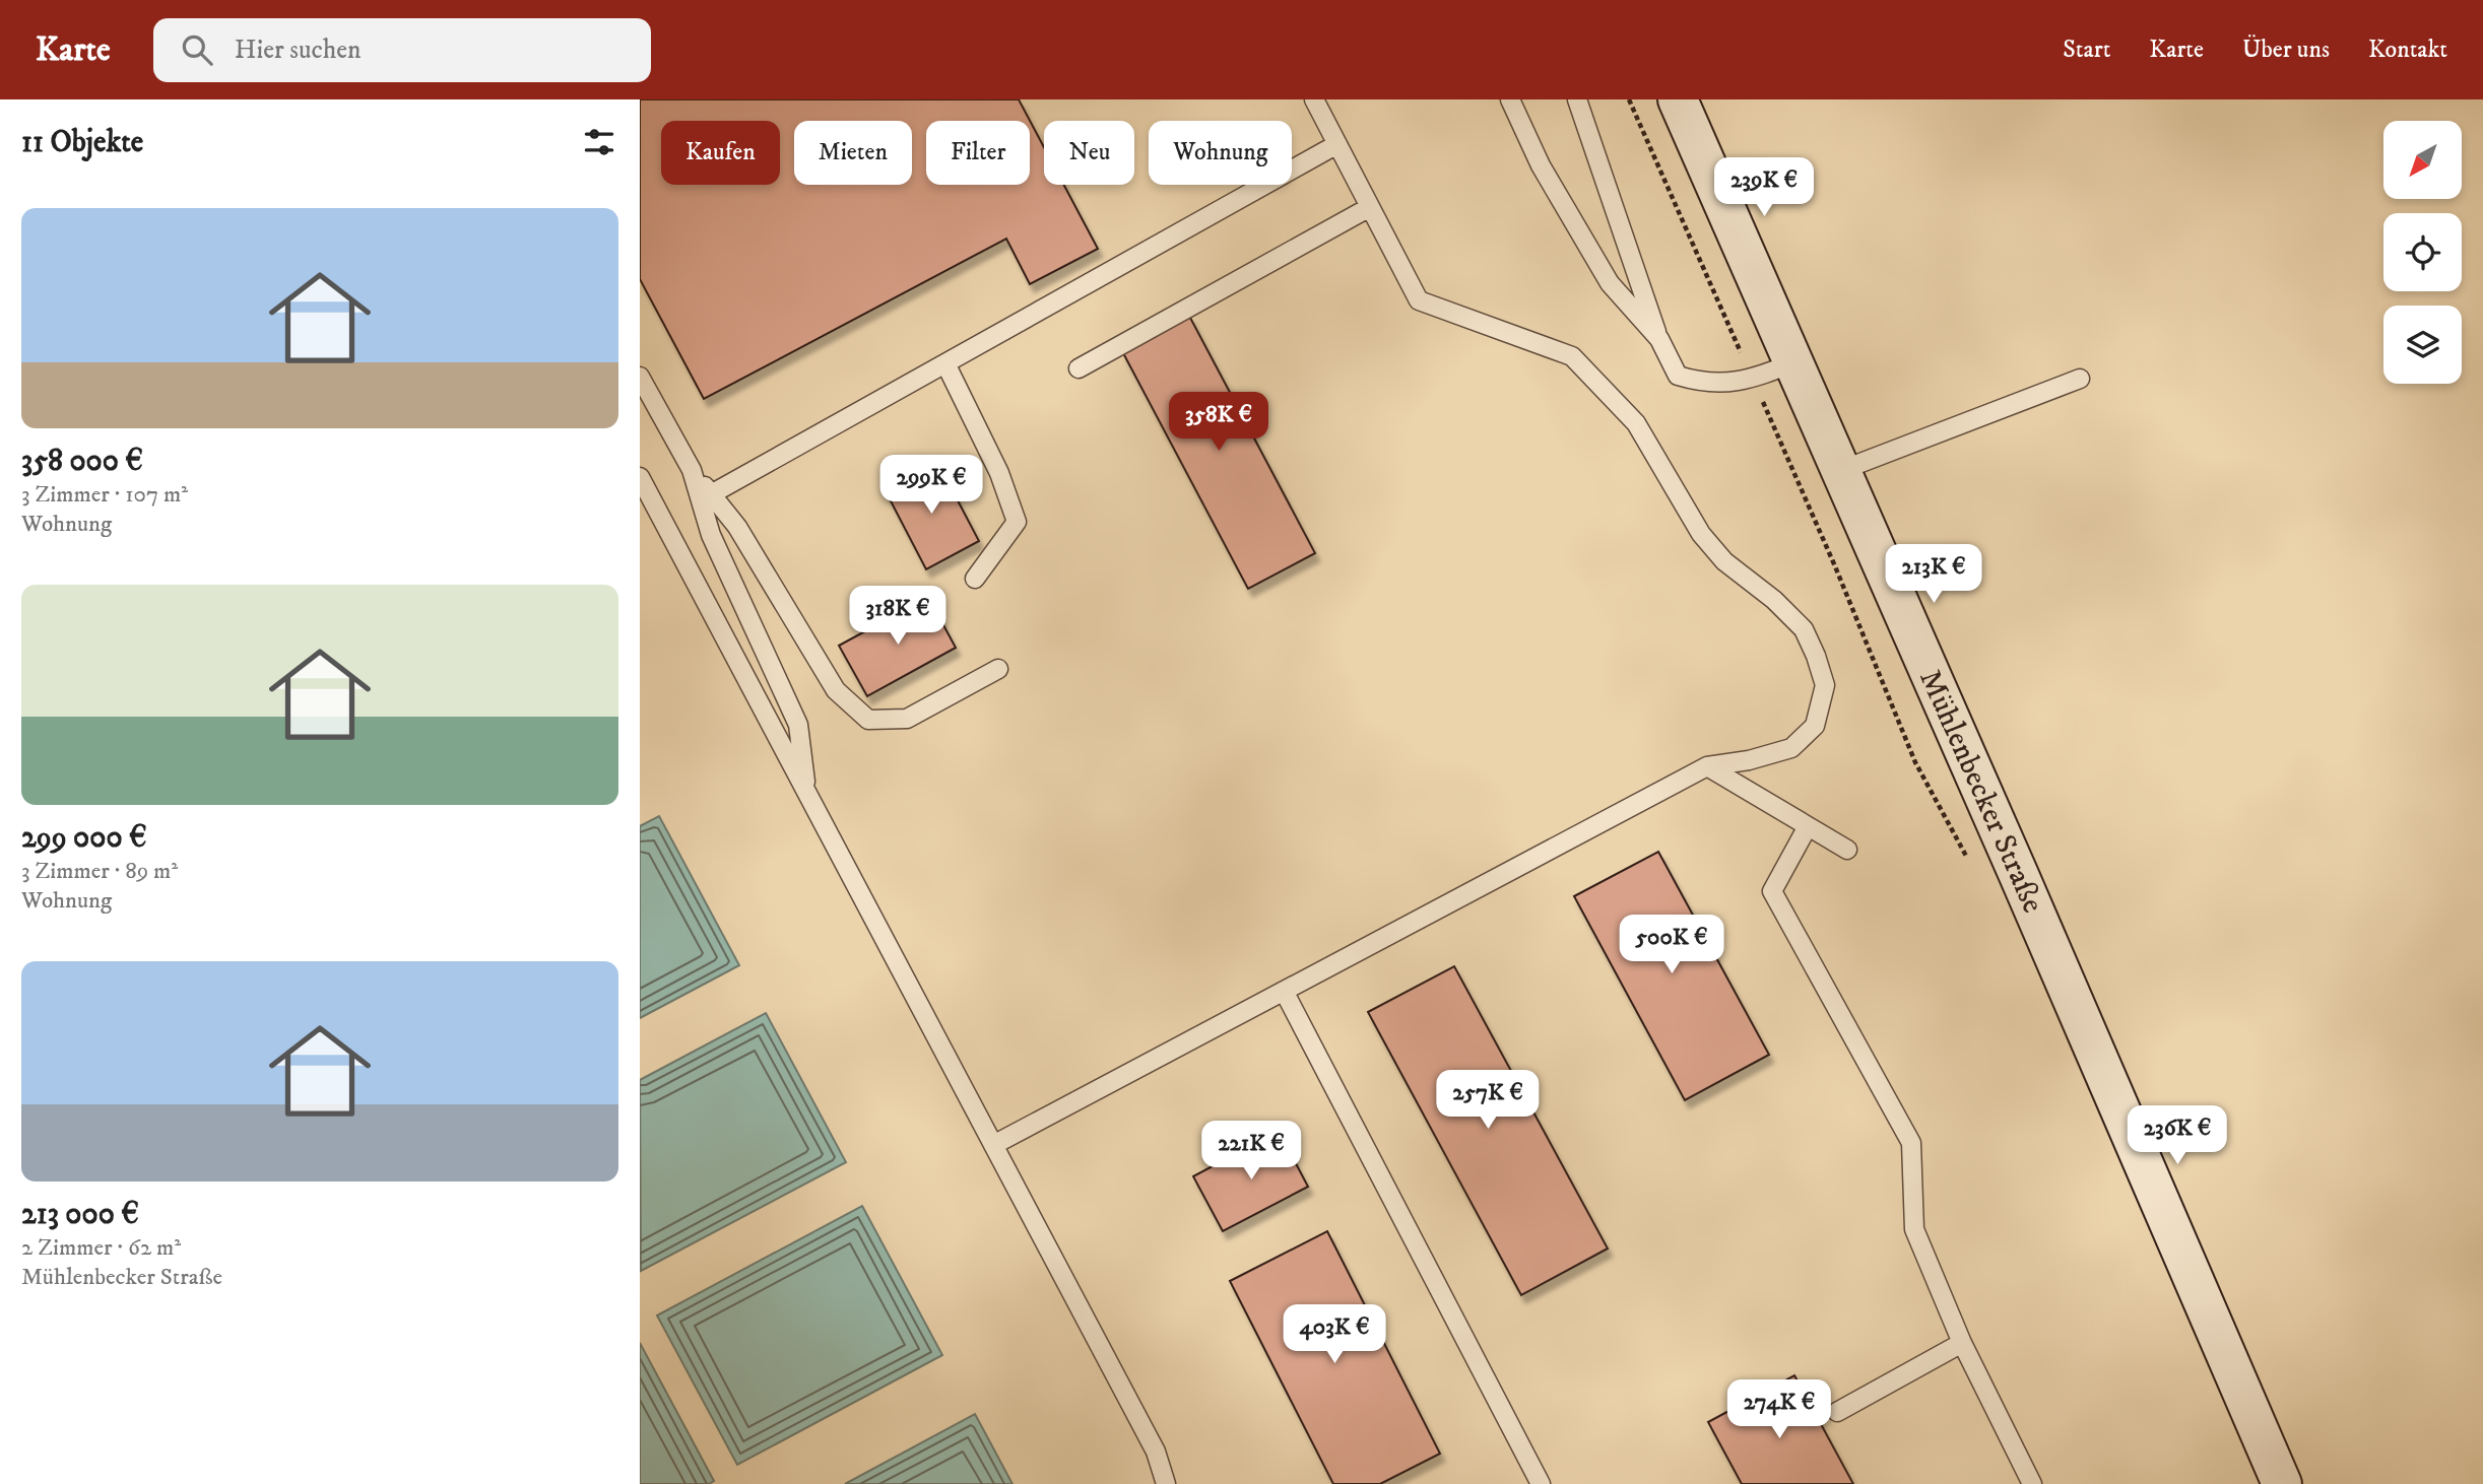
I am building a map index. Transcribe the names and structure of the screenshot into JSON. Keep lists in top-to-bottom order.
{
  "streets": {
    "main road": ["Mühlenbecker Straße"]
  },
  "north": "bottom left",
  "page": {
    "header": "Karte",
    "search": "Hier suchen",
    "nav": [
      "Start",
      "Karte",
      "Über uns",
      "Kontakt"
    ],
    "heading": "11 Objekte",
    "chip": [
      "Kaufen",
      "Mieten",
      "Filter",
      "Neu",
      "Wohnung"
    ],
    "price": [
      "239K €",
      "358K €",
      "299K €",
      "213K €",
      "318K €",
      "500K €",
      "257K €",
      "236K €",
      "221K €",
      "403K €",
      "274K €"
    ],
    "list": [
      {
        "name": "358 000 €",
        "note": "3 Zimmer · 107 m² · Wohnung"
      },
      {
        "name": "299 000 €",
        "note": "3 Zimmer · 89 m² · Wohnung"
      },
      {
        "name": "213 000 €",
        "note": "2 Zimmer · 62 m² · Mühlenbecker Straße"
      }
    ]
  }
}
